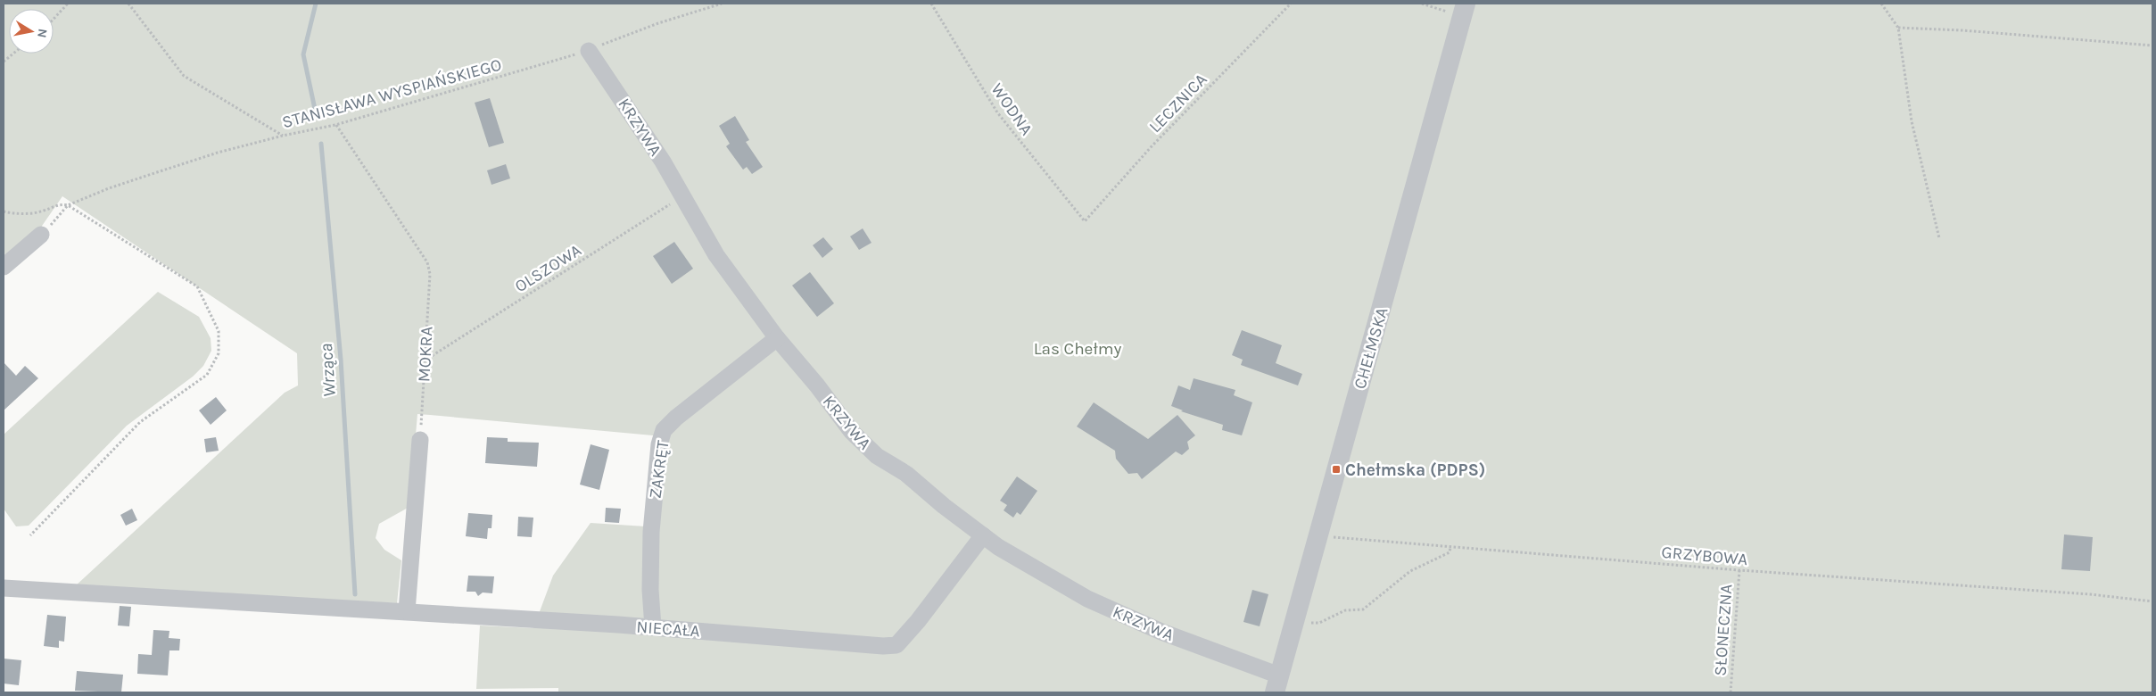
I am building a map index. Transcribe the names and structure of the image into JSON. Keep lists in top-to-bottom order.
{
  "streets": {
    "street": [
      "KRZYWA",
      "CHEŁMSKA",
      "ZAKRĘT",
      "NIECAŁA"
    ],
    "path": [
      "STANISŁAWA WYSPIAŃSKIEGO",
      "LECZNICA",
      "WODNA",
      "OLSZOWA",
      "MOKRA",
      "GRZYBOWA",
      "SŁONECZNA"
    ]
  },
  "crossings": [
    ["STANISŁAWA WYSPIAŃSKIEGO", "KRZYWA"],
    ["STANISŁAWA WYSPIAŃSKIEGO", "MOKRA"],
    ["LECZNICA", "WODNA"],
    ["KRZYWA", "OLSZOWA"],
    ["KRZYWA", "CHEŁMSKA"],
    ["KRZYWA", "ZAKRĘT"],
    ["KRZYWA", "NIECAŁA"],
    ["OLSZOWA", "MOKRA"],
    ["CHEŁMSKA", "GRZYBOWA"],
    ["ZAKRĘT", "NIECAŁA"],
    ["GRZYBOWA", "SŁONECZNA"]
  ],
  "water": ["Wrząca"],
  "parks": ["Las Chełmy"],
  "places": {
    "transit": ["Chełmska (PDPS)"]
  },
  "north": "right"
}
